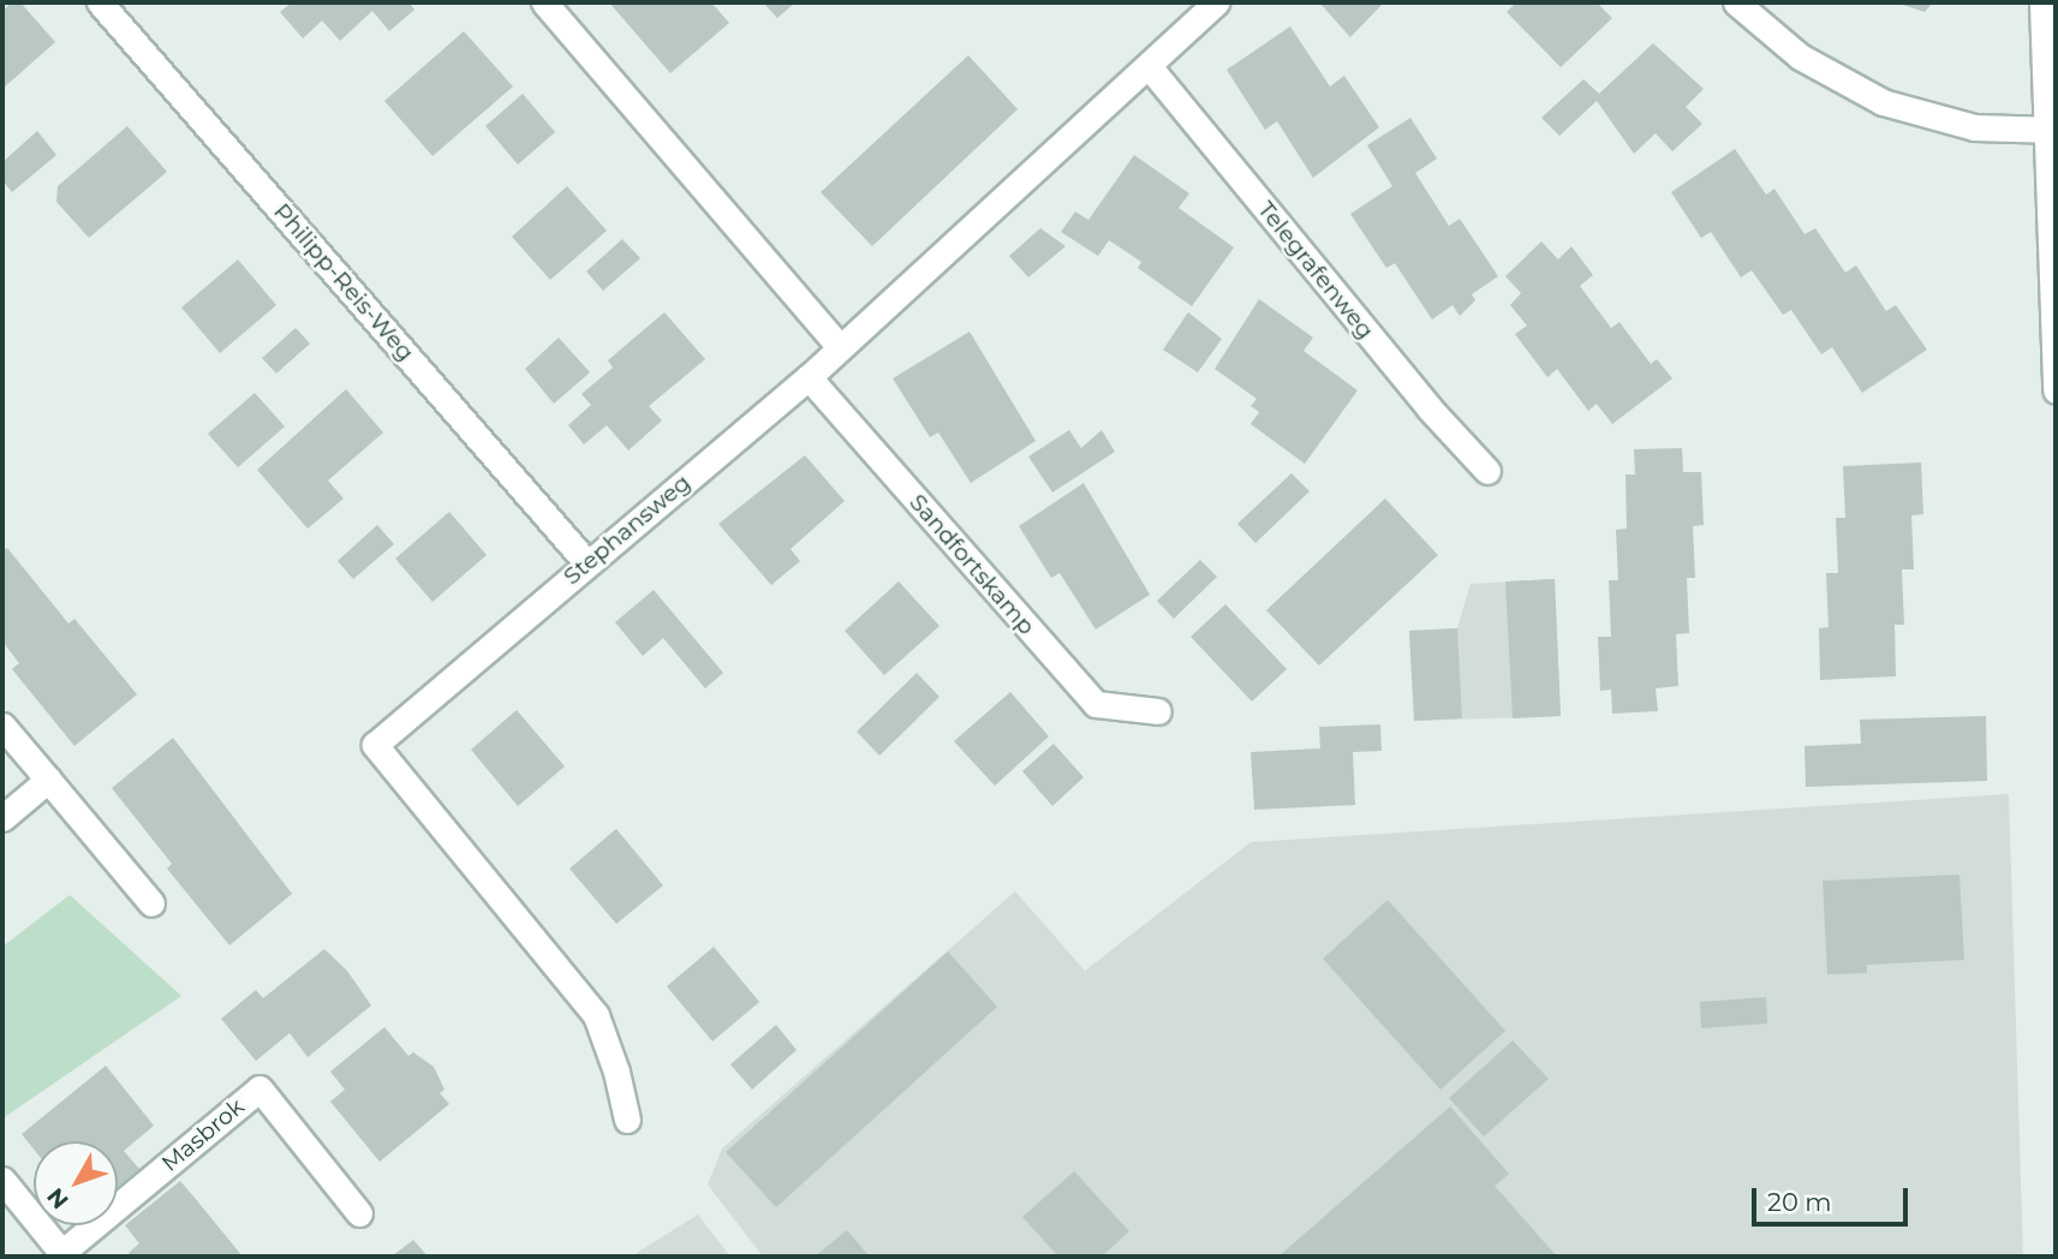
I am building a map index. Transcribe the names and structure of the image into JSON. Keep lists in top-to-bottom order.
{
  "streets": {
    "street": [
      "Telegrafenweg",
      "Philipp-Reis-Weg",
      "Stephansweg",
      "Sandfortskamp",
      "Masbrok"
    ]
  },
  "crossings": [
    ["Telegrafenweg", "Stephansweg"],
    ["Philipp-Reis-Weg", "Stephansweg"],
    ["Stephansweg", "Sandfortskamp"]
  ],
  "scale_bar": "20 m",
  "north": "bottom left"
}
